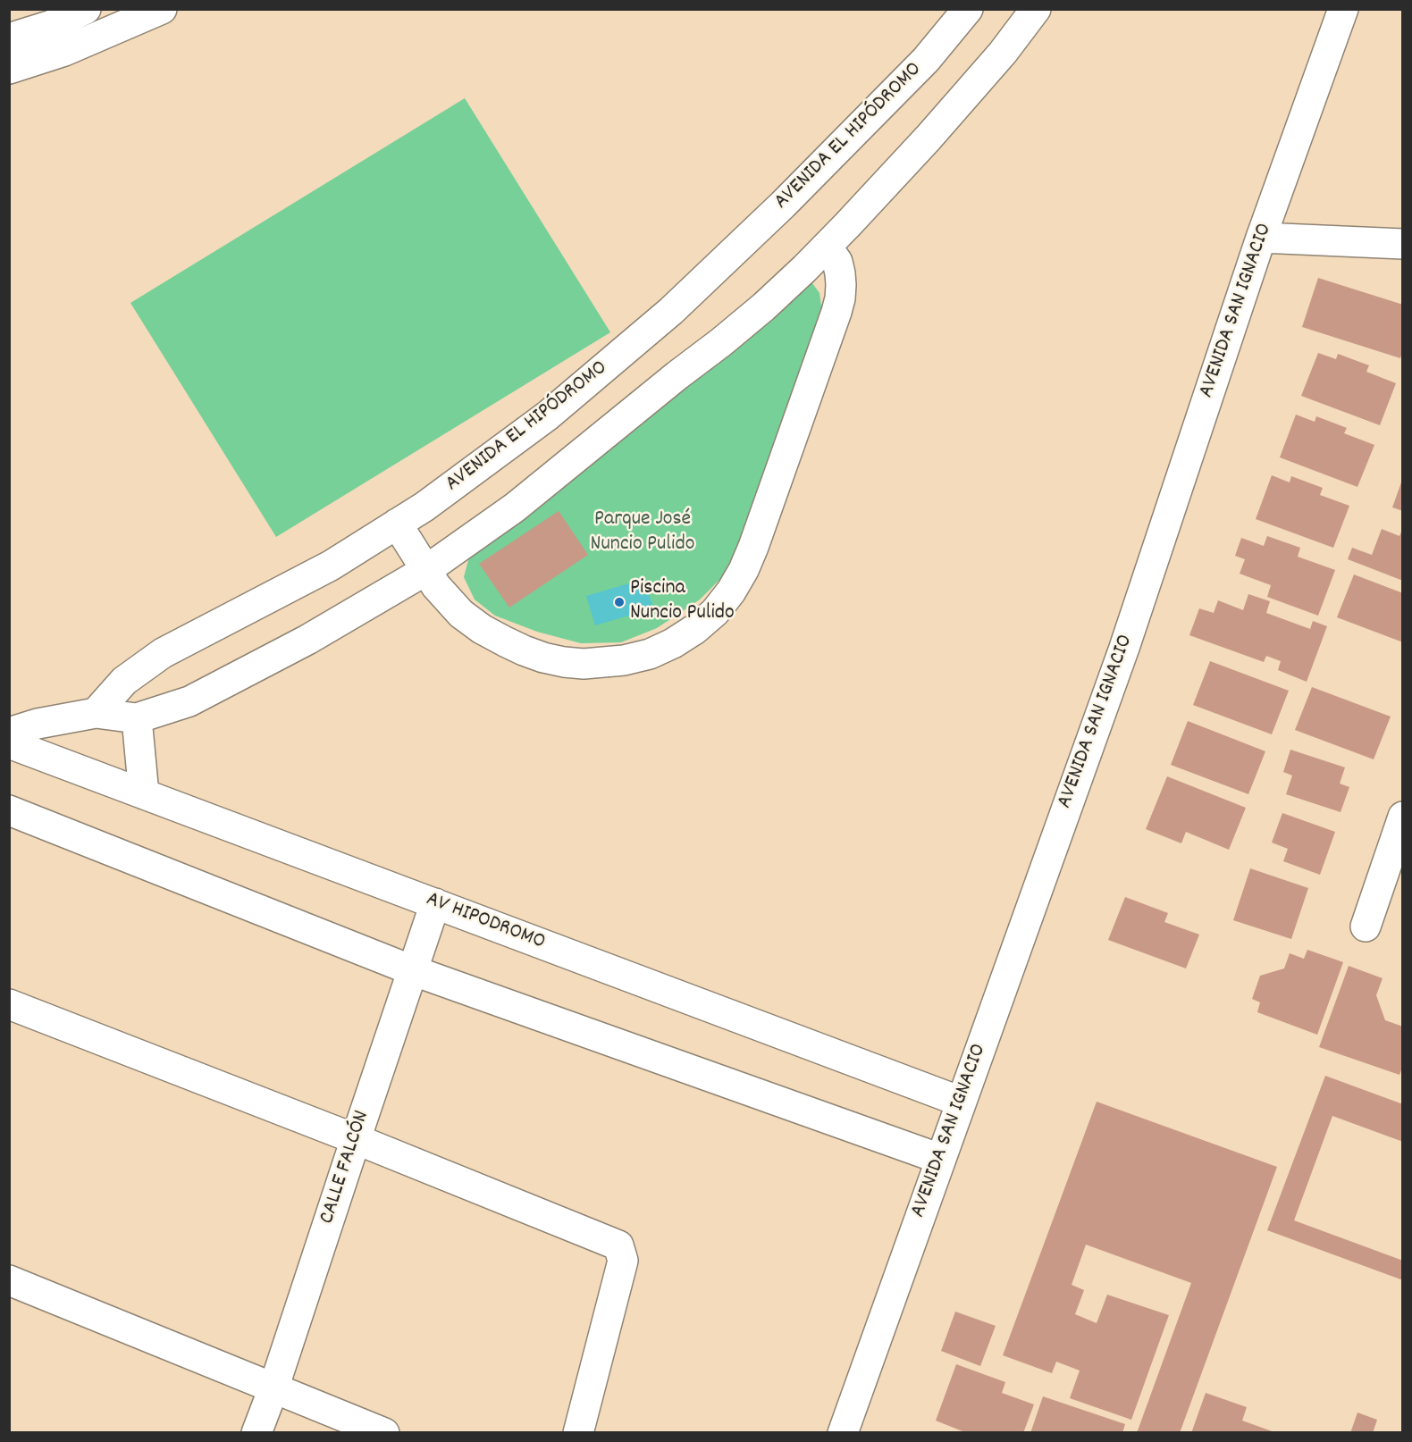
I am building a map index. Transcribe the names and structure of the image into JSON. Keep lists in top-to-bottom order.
{
  "streets": {
    "street": [
      "AVENIDA EL HIPÓDROMO",
      "AVENIDA SAN IGNACIO",
      "AV HIPODROMO",
      "CALLE FALCÓN"
    ]
  },
  "crossings": [
    ["AVENIDA SAN IGNACIO", "AV HIPODROMO"],
    ["AV HIPODROMO", "CALLE FALCÓN"]
  ],
  "parks": ["Parque José Nuncio Pulido"],
  "places": ["Piscina Nuncio Pulido"]
}
